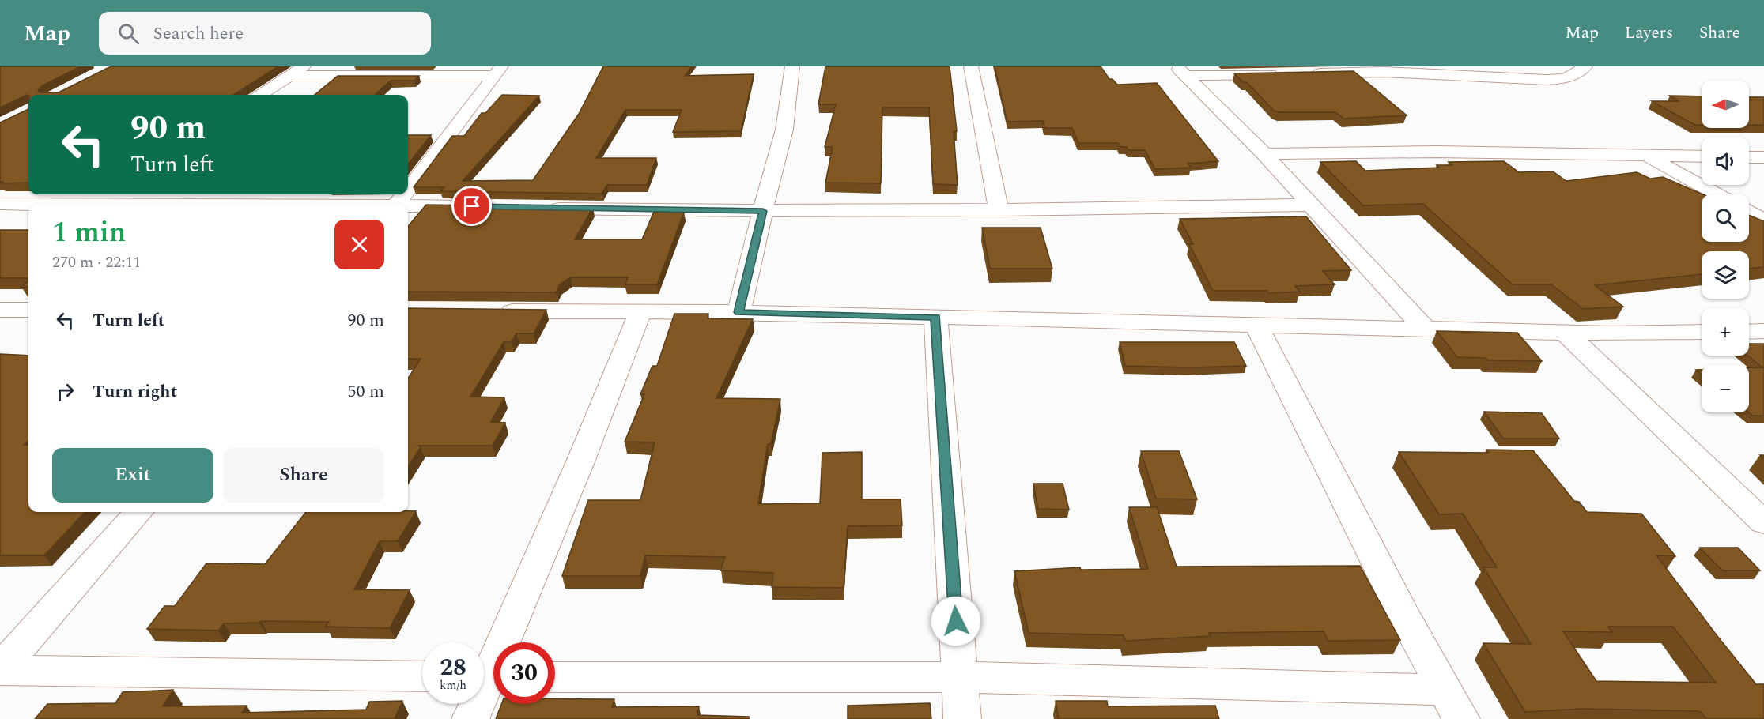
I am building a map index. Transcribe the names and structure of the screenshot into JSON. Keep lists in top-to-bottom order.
{
  "north": "left",
  "page": {
    "header": "Map",
    "search": "Search here",
    "nav": ["Map", "Layers", "Share"],
    "map_buttons": ["+", "−"],
    "turn": ["90 m", "Turn left"],
    "heading": ["1 min", "270 m · 22:11"],
    "list": [
      {
        "name": "Turn left",
        "value": "90 m"
      },
      {
        "name": "Turn right",
        "value": "50 m"
      }
    ],
    "buttons": ["Exit", "Share"],
    "speed": "28 km/h",
    "limit": "30"
  }
}
